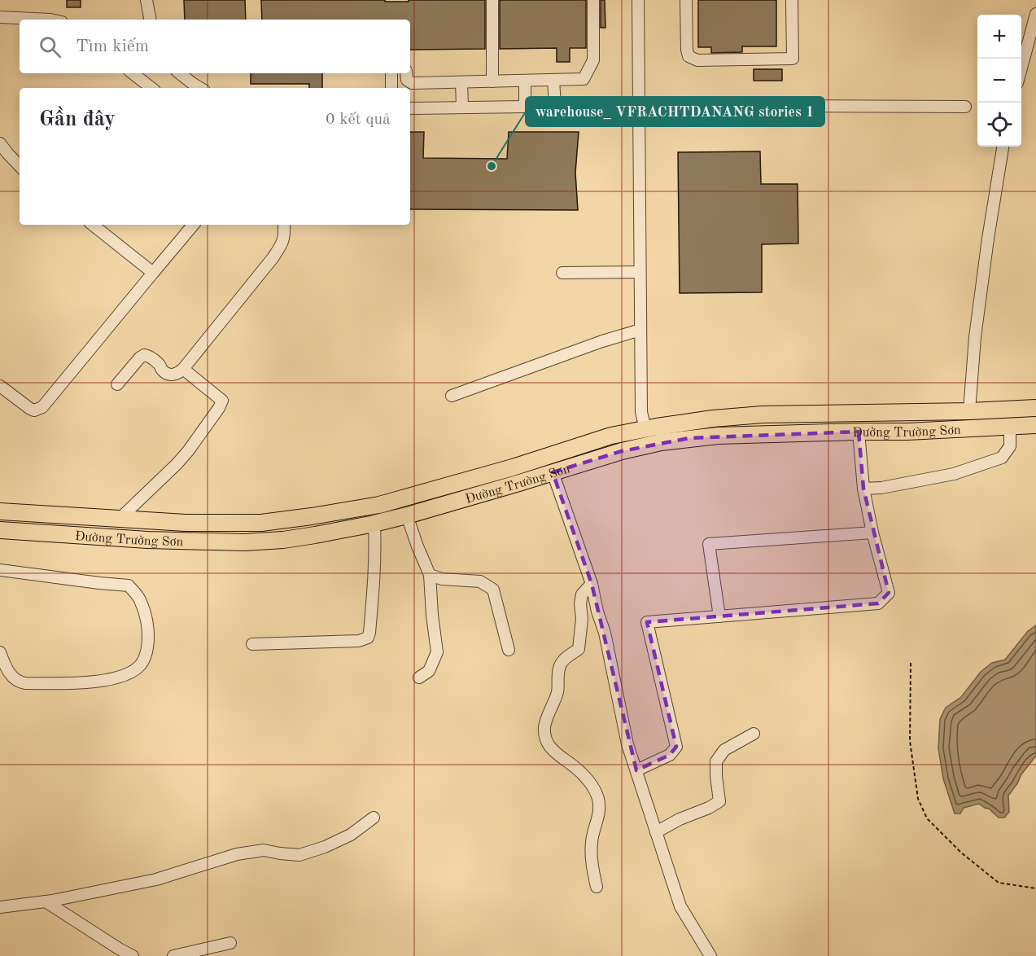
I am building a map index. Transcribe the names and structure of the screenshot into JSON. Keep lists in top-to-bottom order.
{
  "streets": {
    "highway": ["Đường Trường Sơn"]
  },
  "places": ["warehouse_ VFRACHTDANANG stories 1"],
  "page": {
    "map_buttons": ["+", "−"],
    "search": "Tìm kiếm",
    "heading": ["Gần đây", "0 kết quả"]
  }
}
